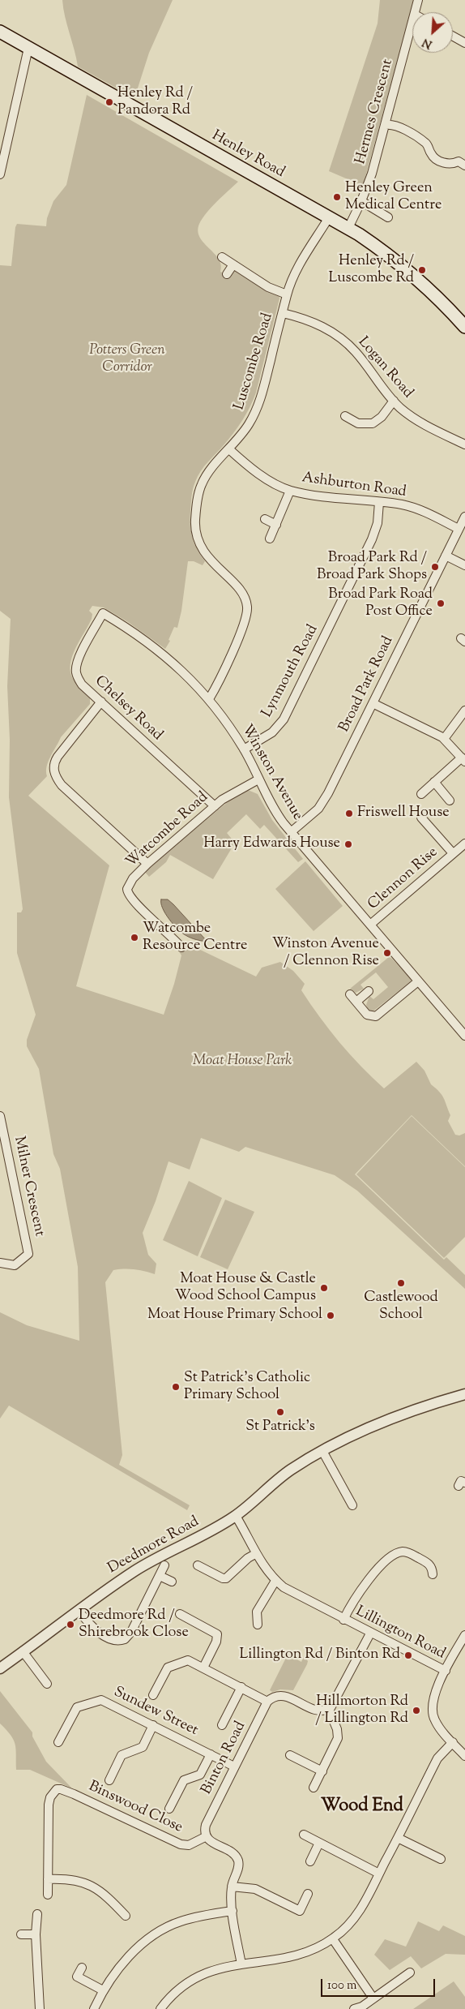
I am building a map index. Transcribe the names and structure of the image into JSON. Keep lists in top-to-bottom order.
{
  "streets": {
    "main road": ["Henley Road"],
    "street": [
      "Hermes Crescent",
      "Luscombe Road",
      "Logan Road",
      "Ashburton Road",
      "Lynmouth Road",
      "Broad Park Road",
      "Chelsey Road",
      "Winston Avenue",
      "Watcombe Road",
      "Clennon Rise",
      "Milner Crescent",
      "Deedmore Road",
      "Lillington Road",
      "Sundew Street",
      "Binton Road",
      "Binswood Close"
    ]
  },
  "crossings": [
    ["Hermes Crescent", "Henley Road"],
    ["Henley Road", "Luscombe Road"],
    ["Luscombe Road", "Logan Road"],
    ["Luscombe Road", "Ashburton Road"],
    ["Luscombe Road", "Winston Avenue"],
    ["Ashburton Road", "Lynmouth Road"],
    ["Ashburton Road", "Broad Park Road"],
    ["Lynmouth Road", "Winston Avenue"],
    ["Broad Park Road", "Winston Avenue"],
    ["Chelsey Road", "Winston Avenue"],
    ["Chelsey Road", "Watcombe Road"],
    ["Winston Avenue", "Watcombe Road"],
    ["Winston Avenue", "Clennon Rise"],
    ["Deedmore Road", "Lillington Road"],
    ["Sundew Street", "Binton Road"],
    ["Binton Road", "Binswood Close"]
  ],
  "districts": ["Wood End"],
  "parks": ["Potters Green Corridor", "Moat House Park"],
  "places": [
    "Henley Rd / Pandora Rd",
    "Henley Green Medical Centre",
    "Henley Rd / Luscombe Rd",
    "Broad Park Rd / Broad Park Shops",
    "Broad Park Road Post Office",
    "Friswell House",
    "Harry Edwards House",
    "Watcombe Resource Centre",
    "Winston Avenue / Clennon Rise",
    "Castlewood School",
    "Moat House & Castle Wood School Campus",
    "Moat House Primary School",
    "St Patrick's Catholic Primary School",
    "St Patrick's",
    "Deedmore Rd / Shirebrook Close",
    "Lillington Rd / Binton Rd",
    "Hillmorton Rd / Lillington Rd"
  ],
  "scale_bar": "100 m",
  "north": "bottom left"
}
